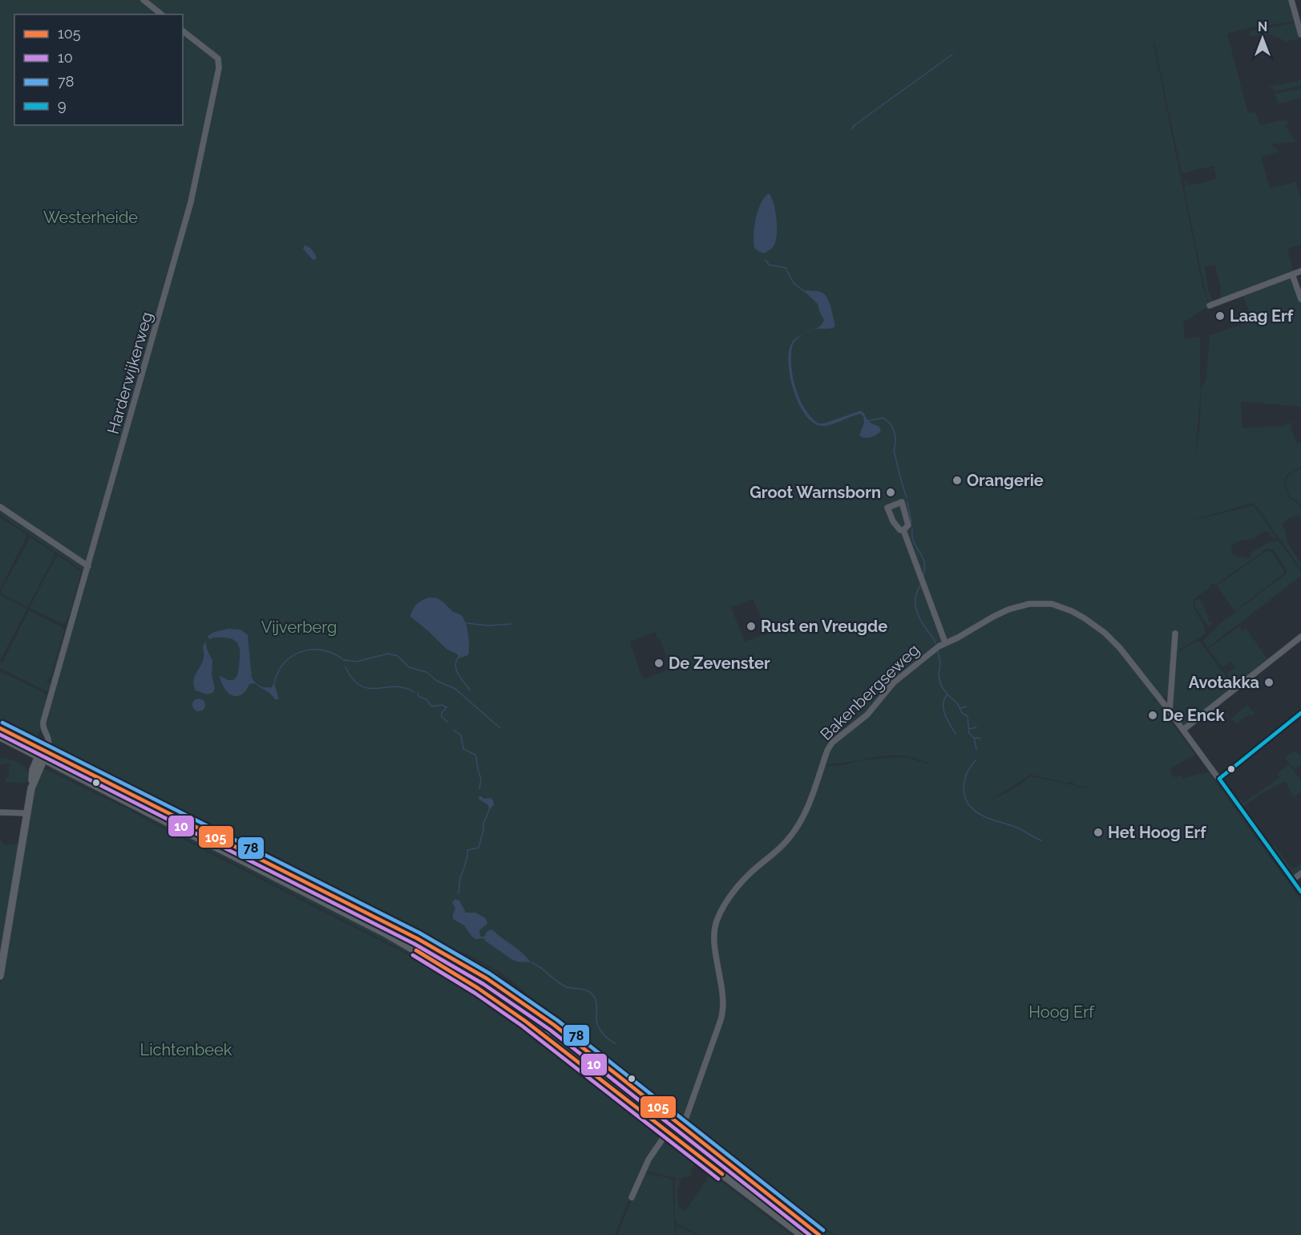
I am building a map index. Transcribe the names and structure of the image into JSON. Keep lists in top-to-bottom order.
{
  "streets": {
    "street": ["Harderwijkerweg", "Bakenbergseweg"]
  },
  "parks": [
    "Westerheide",
    "Vijverberg",
    "Hoog Erf",
    "Lichtenbeek"
  ],
  "places": [
    "Laag Erf",
    "Orangerie",
    "Groot Warnsborn",
    "Rust en Vreugde",
    "De Zevenster",
    "Avotakka",
    "De Enck",
    "Het Hoog Erf"
  ],
  "lines": [
    "transit line 9",
    "transit line 78",
    "transit line 105",
    "transit line 10"
  ],
  "legend": [
    "105",
    "10",
    "78",
    "9"
  ],
  "north": "top"
}
